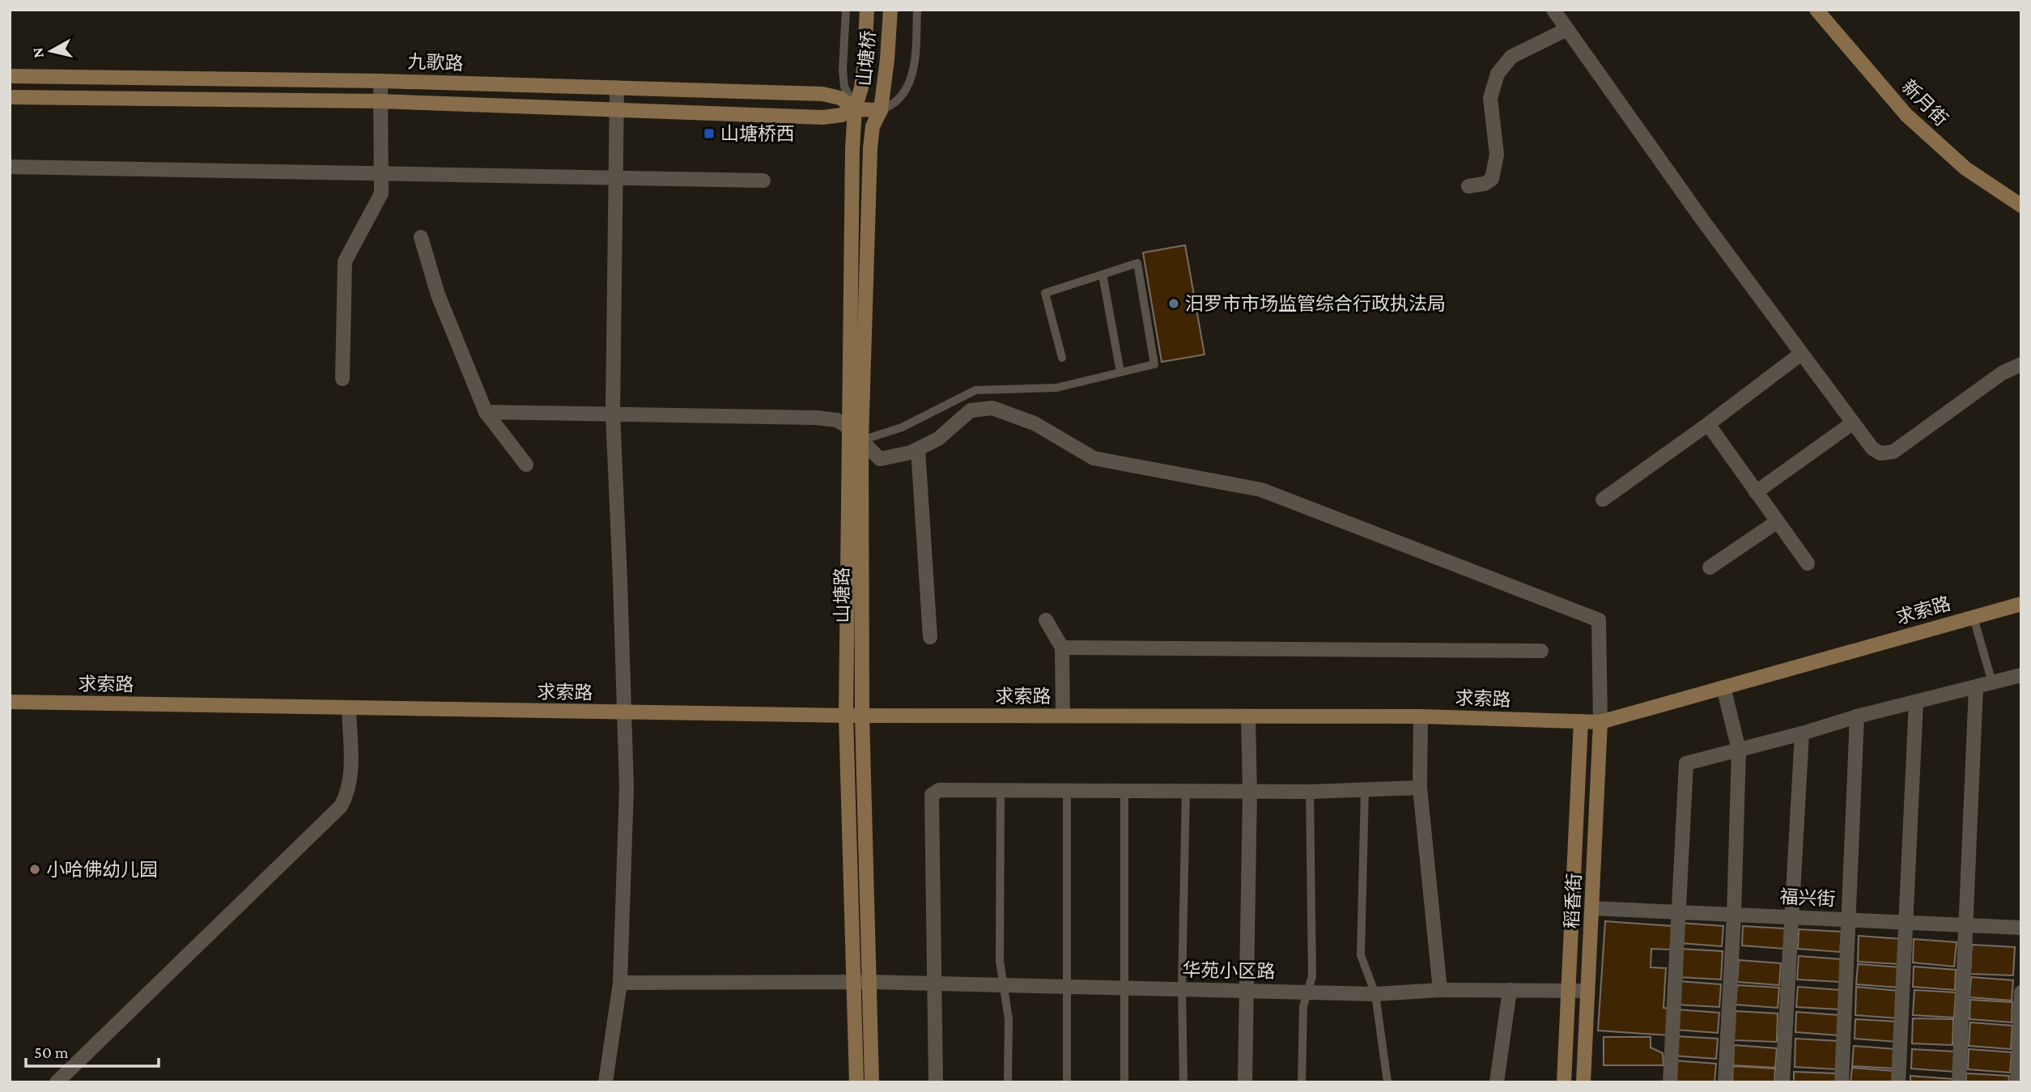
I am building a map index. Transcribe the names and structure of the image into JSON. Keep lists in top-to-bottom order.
{
  "streets": {
    "street": [
      "山塘桥",
      "九歌路",
      "新月街",
      "山塘路",
      "求索路",
      "福兴街",
      "稻香街",
      "华苑小区路"
    ]
  },
  "crossings": [
    ["山塘桥", "九歌路"],
    ["山塘桥", "山塘路"],
    ["九歌路", "山塘路"],
    ["山塘路", "求索路"],
    ["山塘路", "华苑小区路"],
    ["求索路", "稻香街"],
    ["福兴街", "稻香街"],
    ["稻香街", "华苑小区路"]
  ],
  "places": {
    "transit": ["山塘桥西"],
    "other": ["汨罗市市场监管综合行政执法局", "小哈佛幼儿园"]
  },
  "scale_bar": "50 m",
  "north": "left"
}
